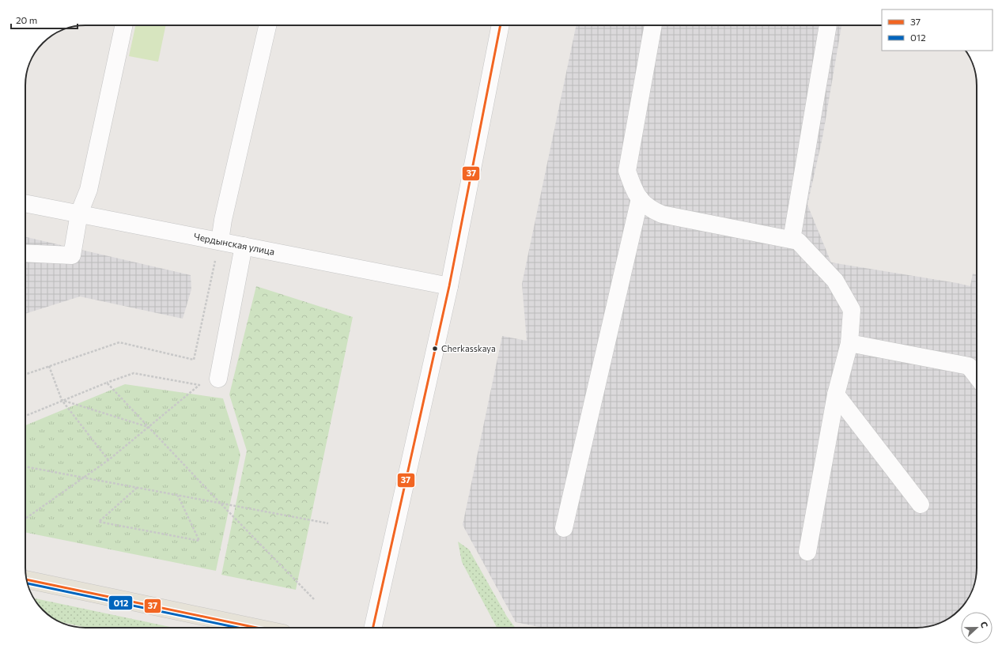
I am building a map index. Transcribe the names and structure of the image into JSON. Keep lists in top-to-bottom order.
{
  "streets": {
    "street": ["Чердынская улица"]
  },
  "places": ["Cherkasskaya"],
  "lines": ["transit line 37", "transit line 012"],
  "legend": ["37", "012"],
  "scale_bar": "20 m",
  "north": "right"
}
